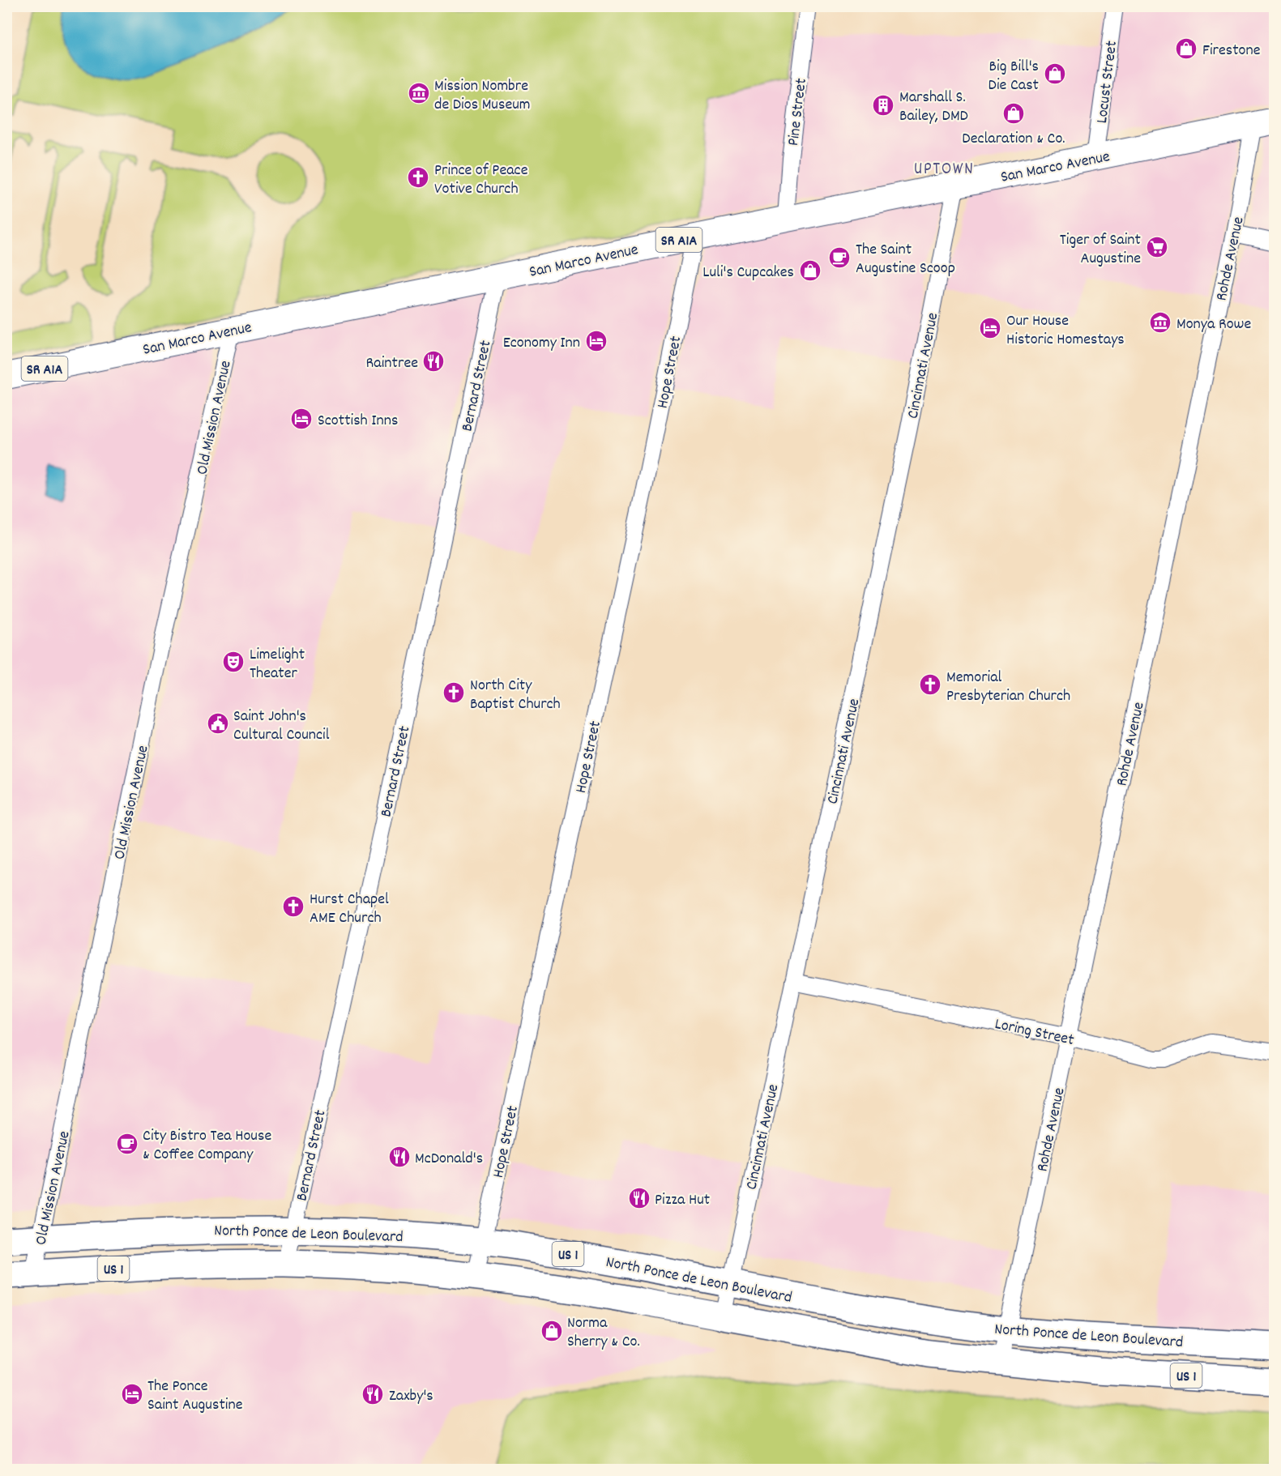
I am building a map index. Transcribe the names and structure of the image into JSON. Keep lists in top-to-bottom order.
{
  "streets": {
    "highway": ["North Ponce de Leon Boulevard", "US 1"],
    "main road": ["San Marco Avenue", "SR A1A"],
    "street": [
      "Locust Street",
      "Pine Street",
      "Rohde Avenue",
      "Cincinnati Avenue",
      "Hope Street",
      "Bernard Street",
      "Old Mission Avenue",
      "Loring Street"
    ]
  },
  "crossings": [
    ["Locust Street", "San Marco Avenue"],
    ["Pine Street", "San Marco Avenue"],
    ["San Marco Avenue", "Rohde Avenue"],
    ["San Marco Avenue", "Cincinnati Avenue"],
    ["San Marco Avenue", "Hope Street"],
    ["San Marco Avenue", "Bernard Street"],
    ["San Marco Avenue", "Old Mission Avenue"],
    ["Rohde Avenue", "Loring Street"],
    ["Rohde Avenue", "North Ponce de Leon Boulevard"],
    ["Cincinnati Avenue", "Loring Street"],
    ["Cincinnati Avenue", "North Ponce de Leon Boulevard"],
    ["Hope Street", "North Ponce de Leon Boulevard"],
    ["Bernard Street", "North Ponce de Leon Boulevard"],
    ["Old Mission Avenue", "North Ponce de Leon Boulevard"]
  ],
  "districts": ["UPTOWN"],
  "places": {
    "shop": [
      "Firestone",
      "Big Bill's Die Cast",
      "Declaration & Co.",
      "Luli's Cupcakes",
      "Norma Sherry & Co."
    ],
    "museum": ["Mission Nombre de Dios Museum", "Monya Rowe"],
    "building": ["Marshall S. Bailey, DMD"],
    "church": [
      "Prince of Peace Votive Church",
      "Memorial Presbyterian Church",
      "North City Baptist Church",
      "Hurst Chapel AME Church"
    ],
    "supermarket": ["Tiger of Saint Augustine"],
    "cafe": ["The Saint Augustine Scoop", "City Bistro Tea House & Coffee Company"],
    "hotel": [
      "Our House Historic Homestays",
      "Economy Inn",
      "Scottish Inns",
      "The Ponce Saint Augustine"
    ],
    "restaurant": [
      "Raintree",
      "McDonald's",
      "Pizza Hut",
      "Zaxby's"
    ],
    "theatre": ["Limelight Theater"],
    "public building": ["Saint John's Cultural Council"]
  }
}
